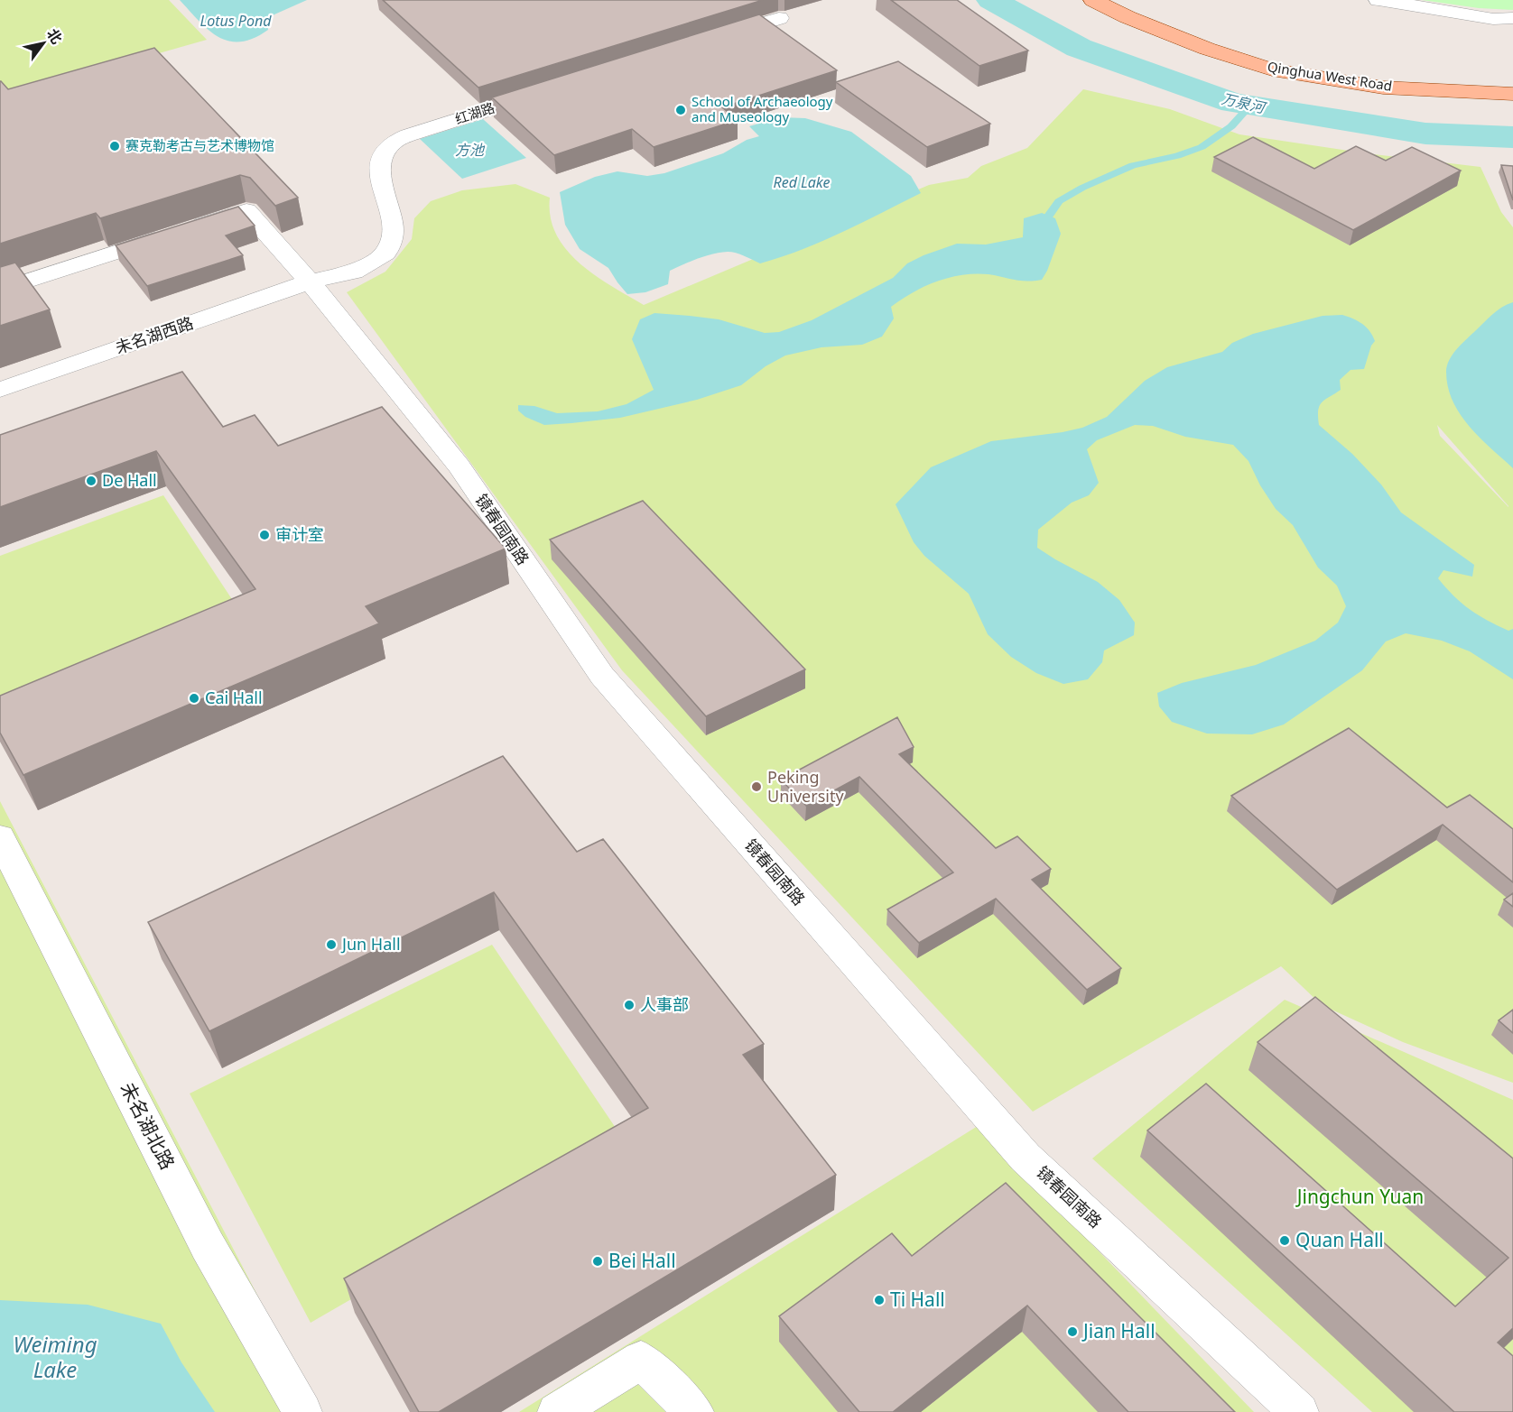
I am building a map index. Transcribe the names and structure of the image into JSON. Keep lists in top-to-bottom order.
{
  "streets": {
    "main road": ["Qinghua West Road"],
    "lane": [
      "红湖路",
      "未名湖西路",
      "镜春园南路",
      "未名湖北路"
    ]
  },
  "crossings": [
    ["红湖路", "未名湖西路"],
    ["红湖路", "镜春园南路"],
    ["未名湖西路", "镜春园南路"]
  ],
  "water": [
    "Lotus Pond",
    "万泉河",
    "方池",
    "Red Lake",
    "Weiming Lake"
  ],
  "parks": ["Jingchun Yuan"],
  "places": [
    "School of Archaeology and Museology",
    "赛克勒考古与艺术博物馆",
    "De Hall",
    "审计室",
    "Cai Hall",
    "Peking University",
    "Jun Hall",
    "人事部",
    "Quan Hall",
    "Bei Hall",
    "Ti Hall",
    "Jian Hall"
  ],
  "north": "top right"
}
